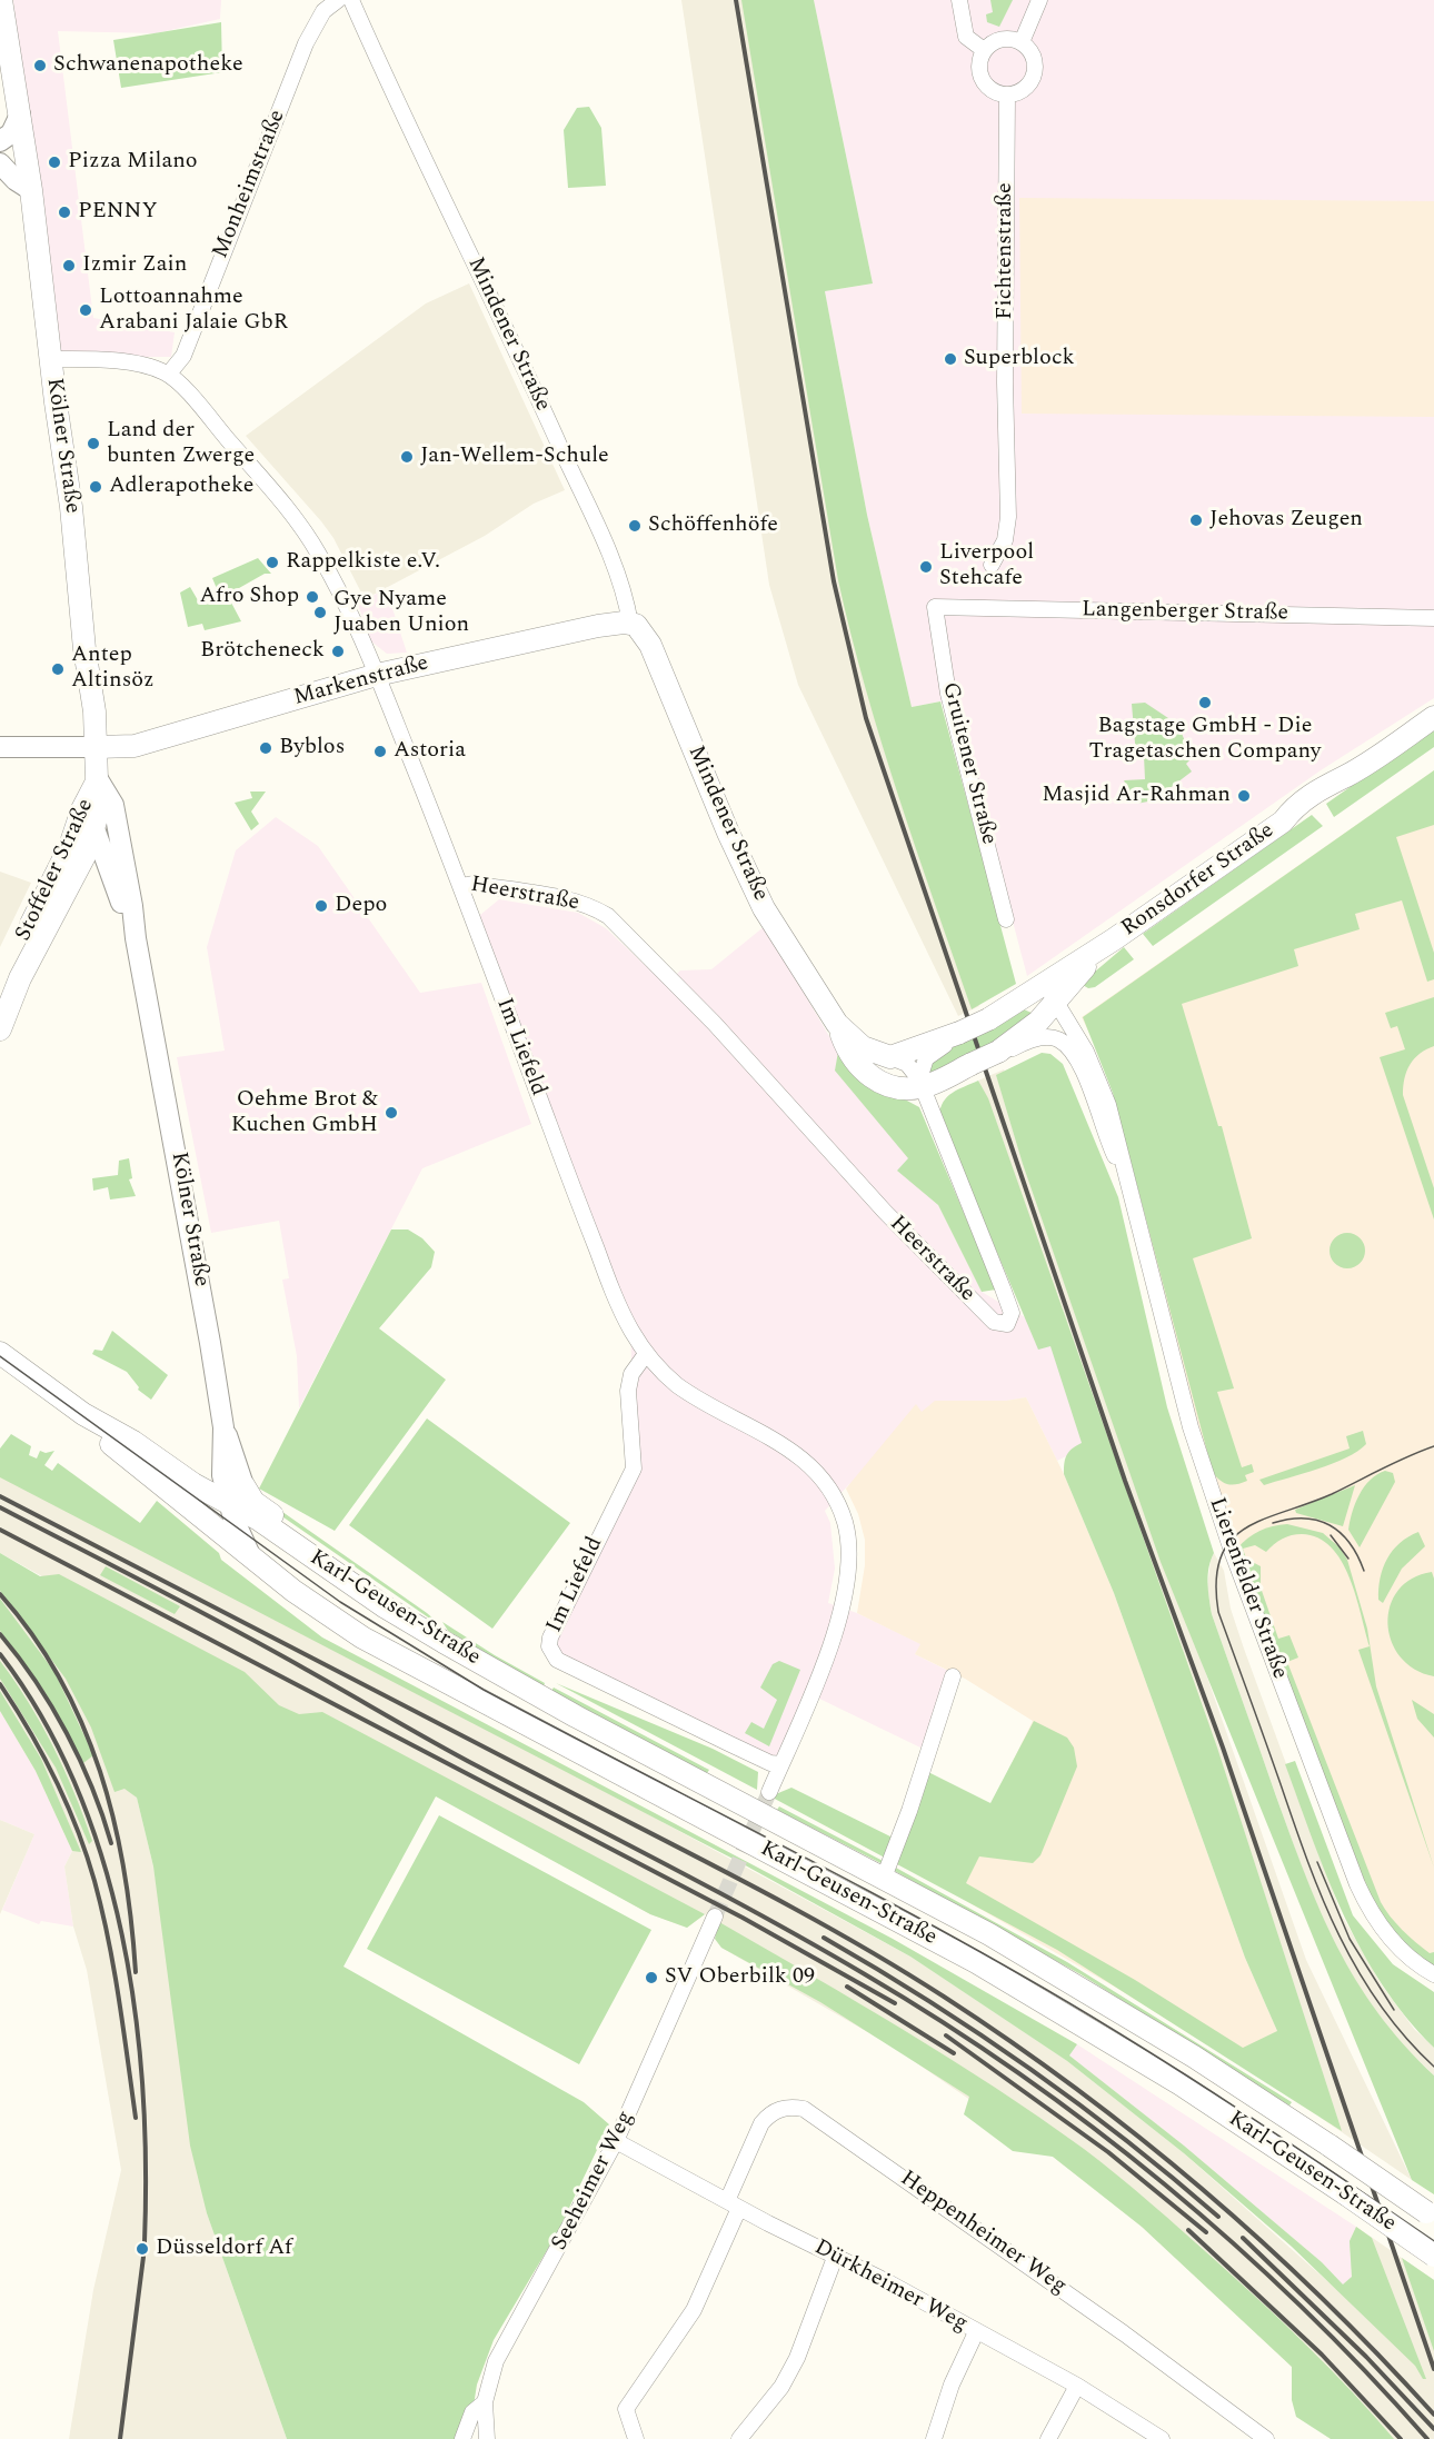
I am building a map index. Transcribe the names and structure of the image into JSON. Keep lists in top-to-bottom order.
{
  "streets": {
    "main road": [
      "Mindener Straße",
      "Kölner Straße",
      "Markenstraße",
      "Stoffeler Straße",
      "Ronsdorfer Straße",
      "Karl-Geusen-Straße"
    ],
    "street": [
      "Monheimstraße",
      "Fichtenstraße",
      "Langenberger Straße",
      "Gruitener Straße",
      "Heerstraße",
      "Im Liefeld",
      "Lierenfelder Straße",
      "Seeheimer Weg",
      "Heppenheimer Weg",
      "Dürkheimer Weg"
    ]
  },
  "crossings": [
    ["Monheimstraße", "Heerstraße"],
    ["Mindener Straße", "Markenstraße"],
    ["Mindener Straße", "Ronsdorfer Straße"],
    ["Mindener Straße", "Heerstraße"],
    ["Kölner Straße", "Markenstraße"],
    ["Kölner Straße", "Stoffeler Straße"],
    ["Kölner Straße", "Karl-Geusen-Straße"],
    ["Langenberger Straße", "Gruitener Straße"],
    ["Markenstraße", "Heerstraße"],
    ["Ronsdorfer Straße", "Lierenfelder Straße"],
    ["Heerstraße", "Im Liefeld"],
    ["Seeheimer Weg", "Dürkheimer Weg"],
    ["Heppenheimer Weg", "Dürkheimer Weg"]
  ],
  "places": [
    "Schwanenapotheke",
    "Pizza Milano",
    "PENNY",
    "Izmir Zain",
    "Lottoannahme Arabani Jalaie GbR",
    "Superblock",
    "Land der bunten Zwerge",
    "Jan-Wellem-Schule",
    "Adlerapotheke",
    "Jehovas Zeugen",
    "Schöffenhöfe",
    "Rappelkiste e.V.",
    "Liverpool Stehcafe",
    "Afro Shop",
    "Gye Nyame Juaben Union",
    "Brötcheneck",
    "Antep Altinsöz",
    "Bagstage GmbH - Die Tragetaschen Company",
    "Byblos",
    "Astoria",
    "Masjid Ar-Rahman",
    "Depo",
    "Oehme Brot & Kuchen GmbH",
    "SV Oberbilk 09",
    "Düsseldorf Af"
  ]
}
